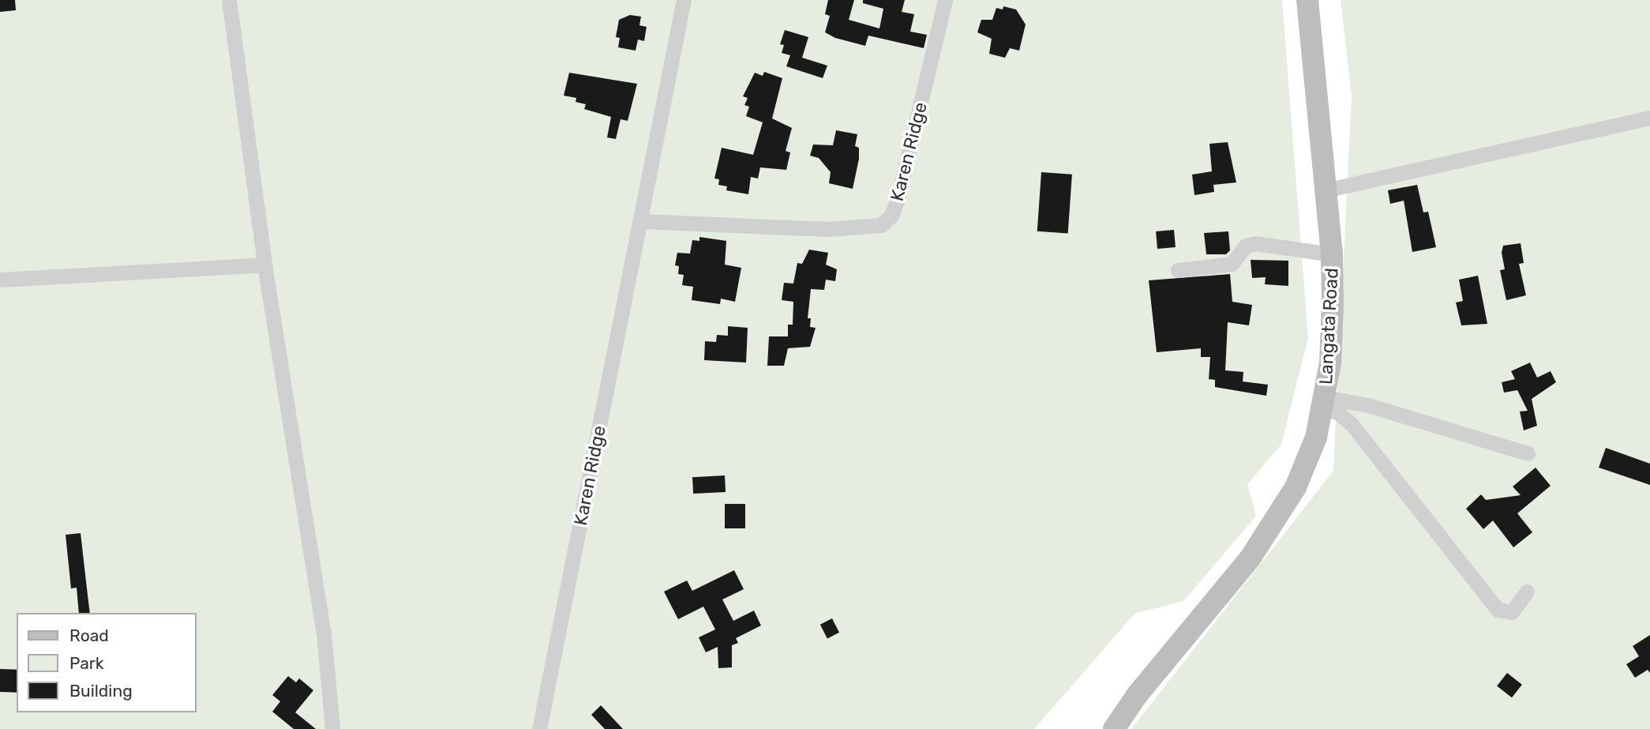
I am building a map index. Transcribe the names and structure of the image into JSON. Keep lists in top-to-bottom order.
{
  "streets": {
    "main road": ["Langata Road"],
    "street": ["Karen Ridge"]
  },
  "legend": ["Road", "Park", "Building"]
}
